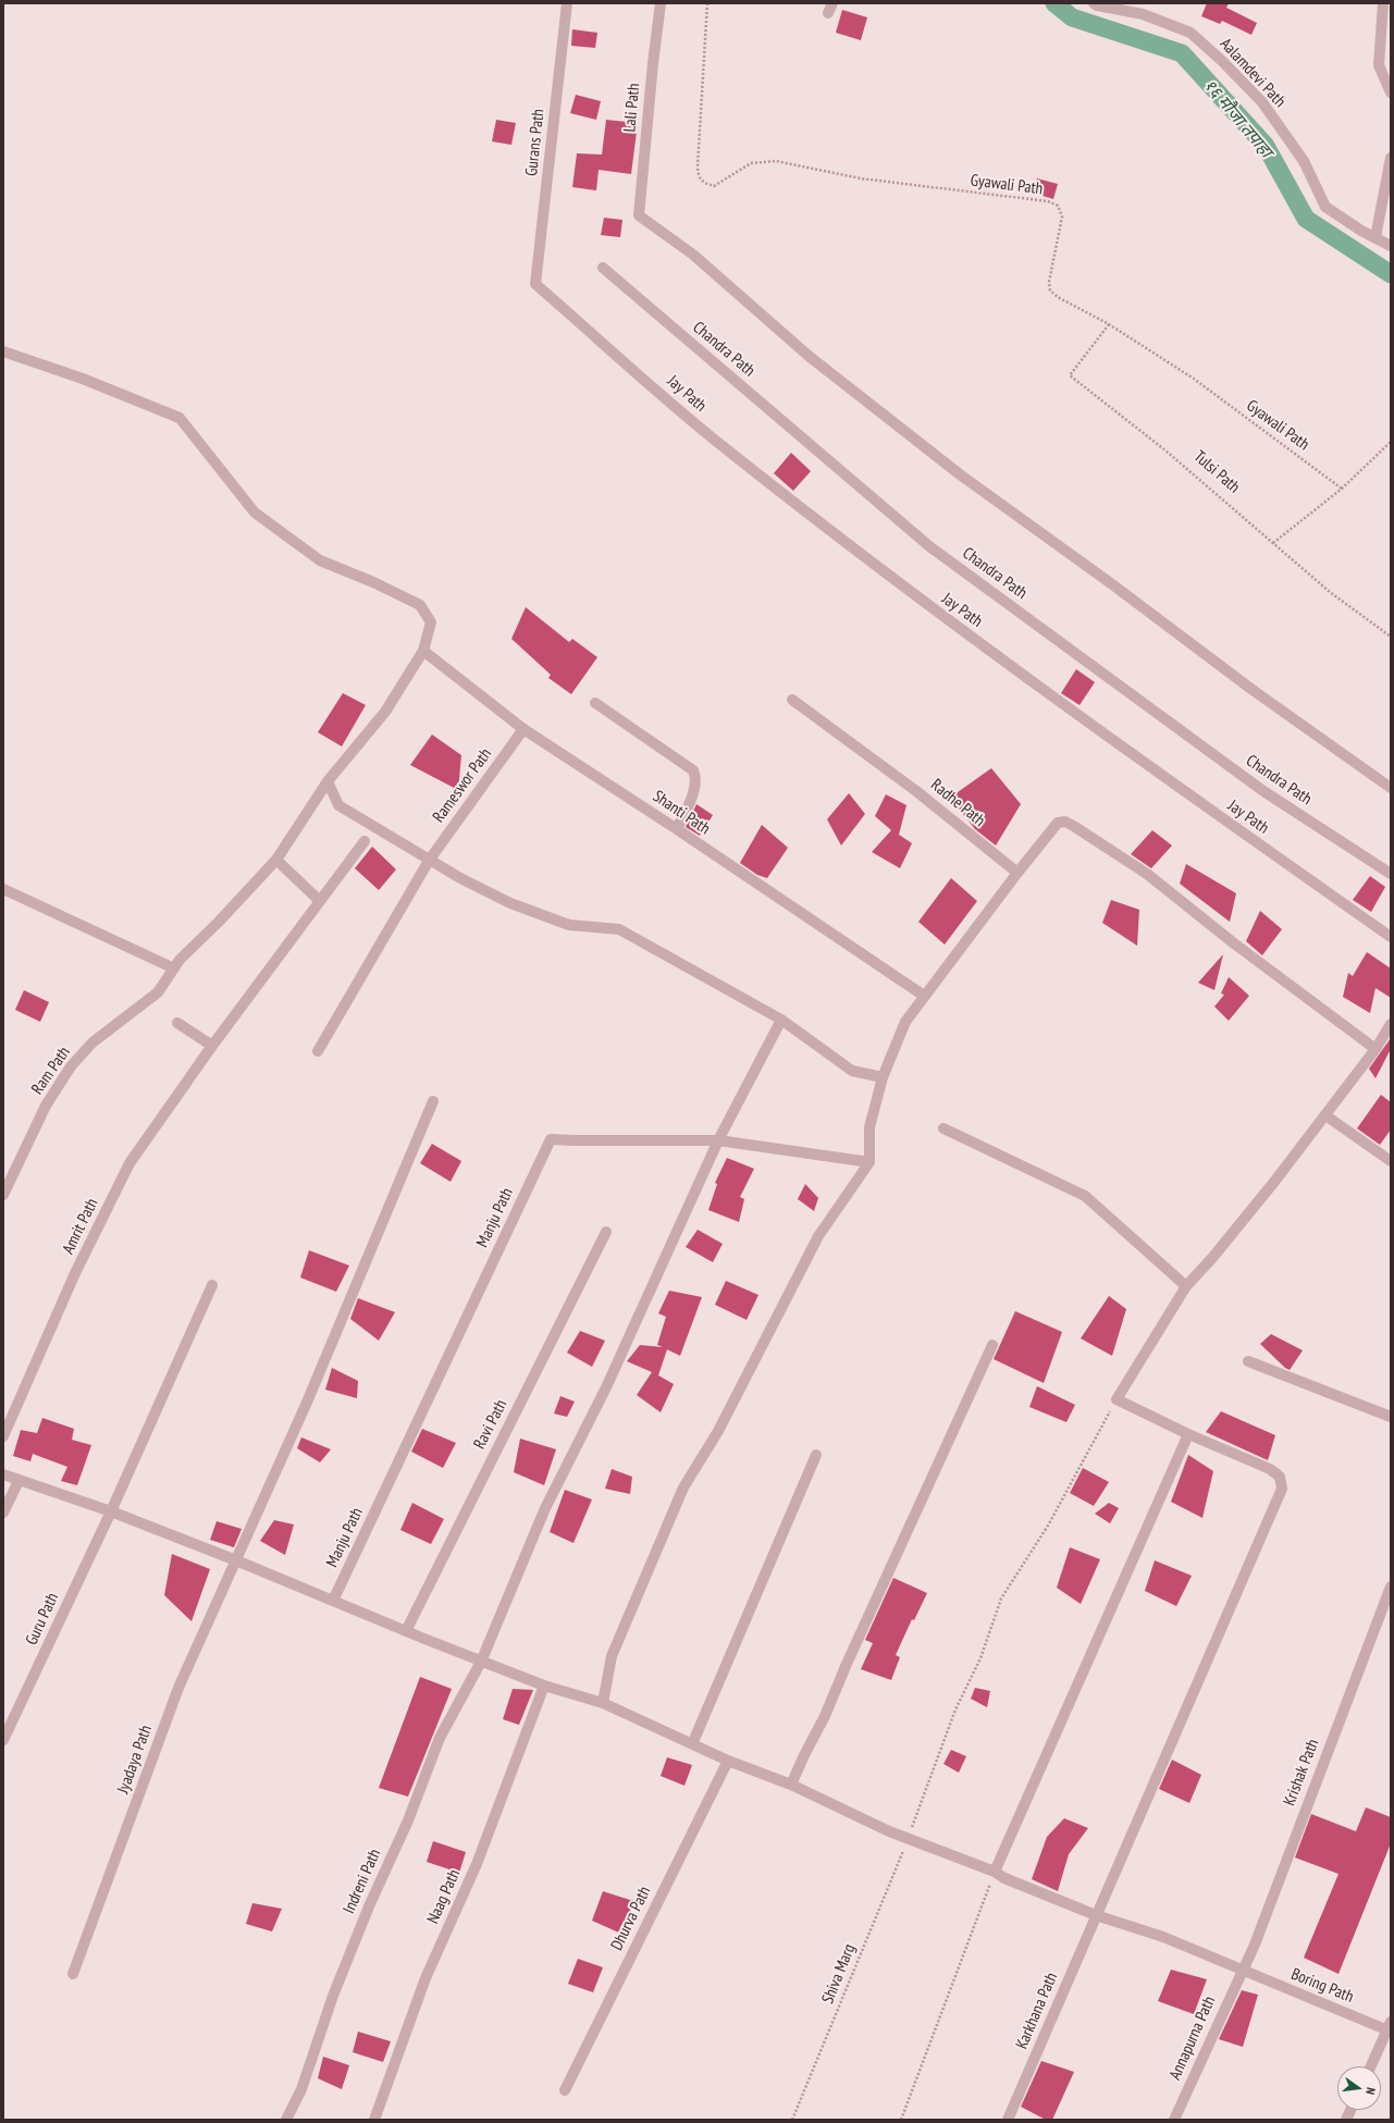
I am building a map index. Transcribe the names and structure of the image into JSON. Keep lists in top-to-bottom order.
{
  "streets": {
    "street": [
      "Aalamdevi Path",
      "Lali Path",
      "Gurans Path",
      "Chandra Path",
      "Jay Path",
      "Rameswor Path",
      "Radhe Path",
      "Shanti Path",
      "Ram Path",
      "Manju Path",
      "Amrit Path",
      "Ravi Path",
      "Guru Path",
      "Jyadaya Path",
      "Krishak Path",
      "Indreni Path",
      "Naag Path",
      "Dhurva Path",
      "Boring Path",
      "Karkhana Path",
      "Annapurna Path"
    ],
    "path": ["Gyawali Path", "Tulsi Path", "Shiva Marg"]
  },
  "crossings": [
    ["Gurans Path", "Jay Path"],
    ["Gyawali Path", "Tulsi Path"],
    ["Rameswor Path", "Shanti Path"],
    ["Shanti Path", "Ram Path"],
    ["Manju Path", "Indreni Path"],
    ["Manju Path", "Boring Path"],
    ["Ravi Path", "Boring Path"],
    ["Guru Path", "Boring Path"],
    ["Jyadaya Path", "Boring Path"],
    ["Krishak Path", "Boring Path"],
    ["Krishak Path", "Annapurna Path"],
    ["Indreni Path", "Boring Path"],
    ["Naag Path", "Boring Path"],
    ["Dhurva Path", "Boring Path"],
    ["Shiva Marg", "Boring Path"],
    ["Shiva Marg", "Karkhana Path"],
    ["Boring Path", "Karkhana Path"],
    ["Boring Path", "Annapurna Path"]
  ],
  "water": ["१६ मौजा तपाहा"],
  "north": "right"
}
